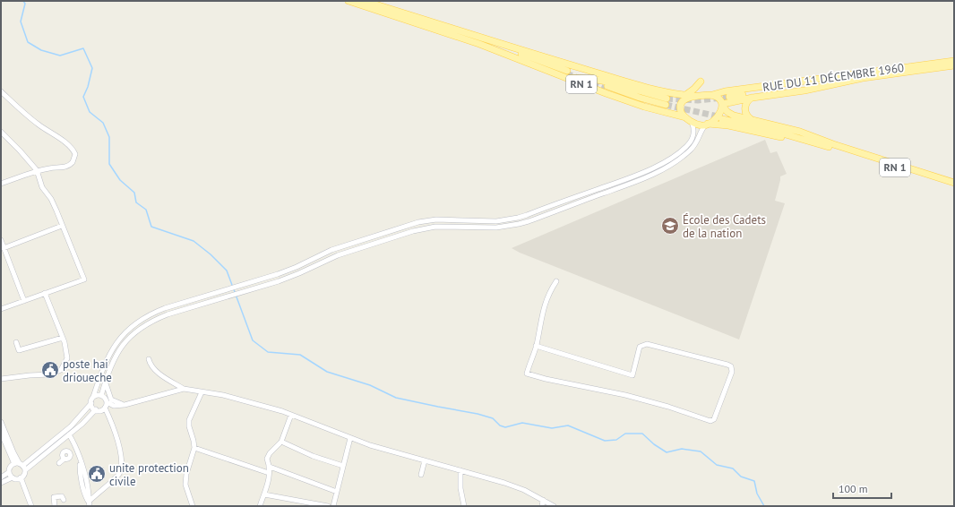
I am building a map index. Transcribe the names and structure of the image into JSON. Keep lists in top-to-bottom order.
{
  "streets": {
    "main road": ["RUE DU 11 DÉCEMBRE 1960", "RN 1"]
  },
  "crossings": [
    ["RUE DU 11 DÉCEMBRE 1960", "RN 1"]
  ],
  "places": {
    "school or university": ["École des Cadets de la nation"],
    "public building": ["poste hai drioueche", "unite protection civile"]
  },
  "scale_bar": "100 m"
}
